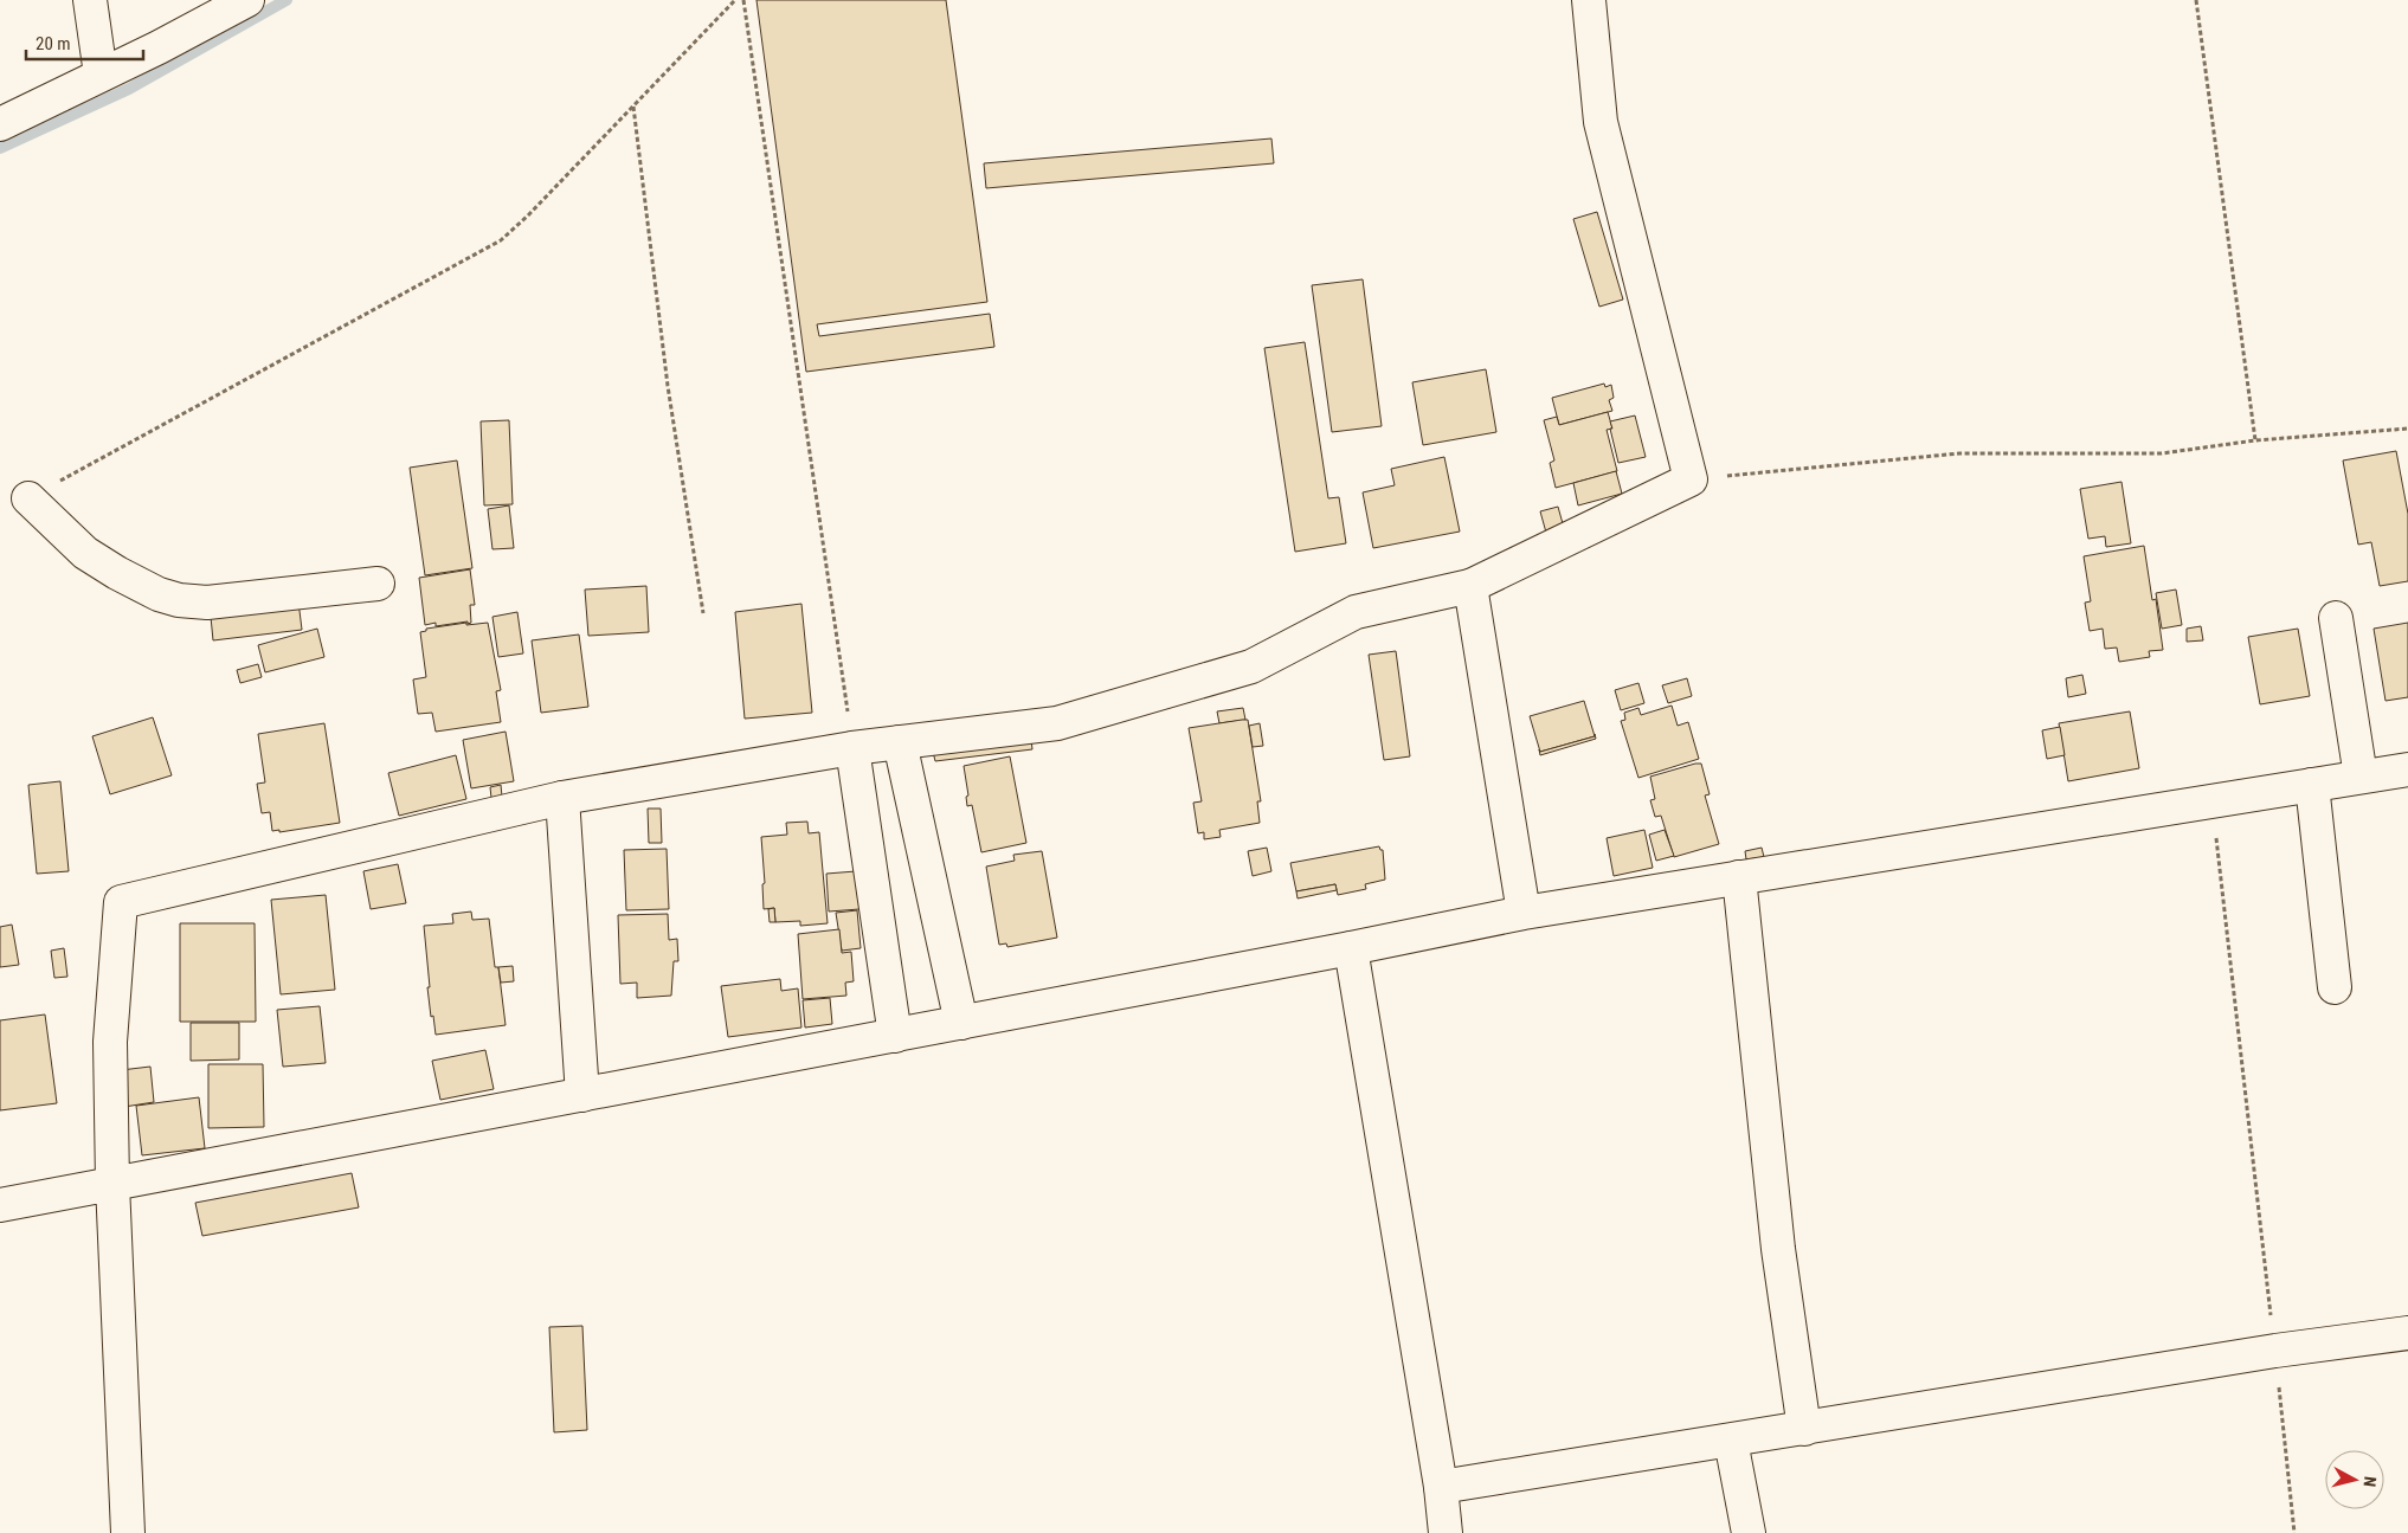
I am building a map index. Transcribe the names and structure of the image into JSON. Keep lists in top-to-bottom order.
{
  "scale_bar": "20 m",
  "north": "right"
}
